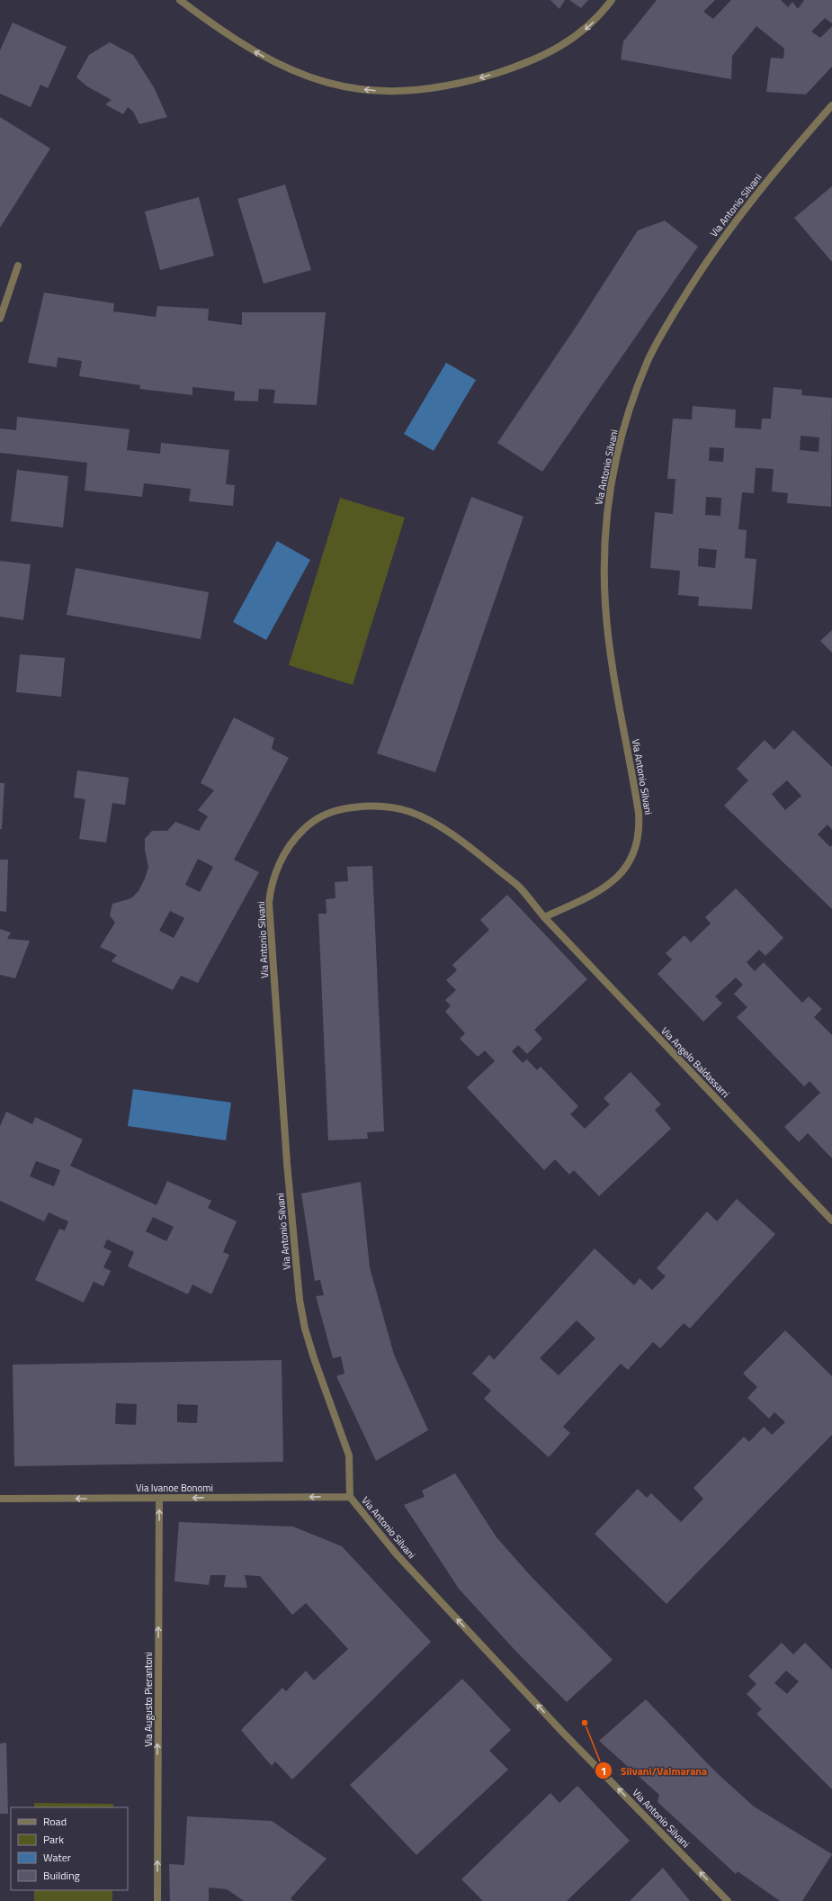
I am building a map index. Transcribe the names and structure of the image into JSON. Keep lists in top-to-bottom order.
{
  "streets": {
    "street": [
      "Via Antonio Silvani",
      "Via Angelo Baldassarri",
      "Via Ivanoe Bonomi",
      "Via Augusto Pierantoni"
    ]
  },
  "crossings": [
    ["Via Antonio Silvani", "Via Angelo Baldassarri"],
    ["Via Antonio Silvani", "Via Ivanoe Bonomi"],
    ["Via Ivanoe Bonomi", "Via Augusto Pierantoni"]
  ],
  "one_way": ["Via Ivanoe Bonomi", "Via Augusto Pierantoni"],
  "places": ["Silvani/Valmarana"],
  "legend": [
    "Road",
    "Park",
    "Water",
    "Building"
  ]
}
